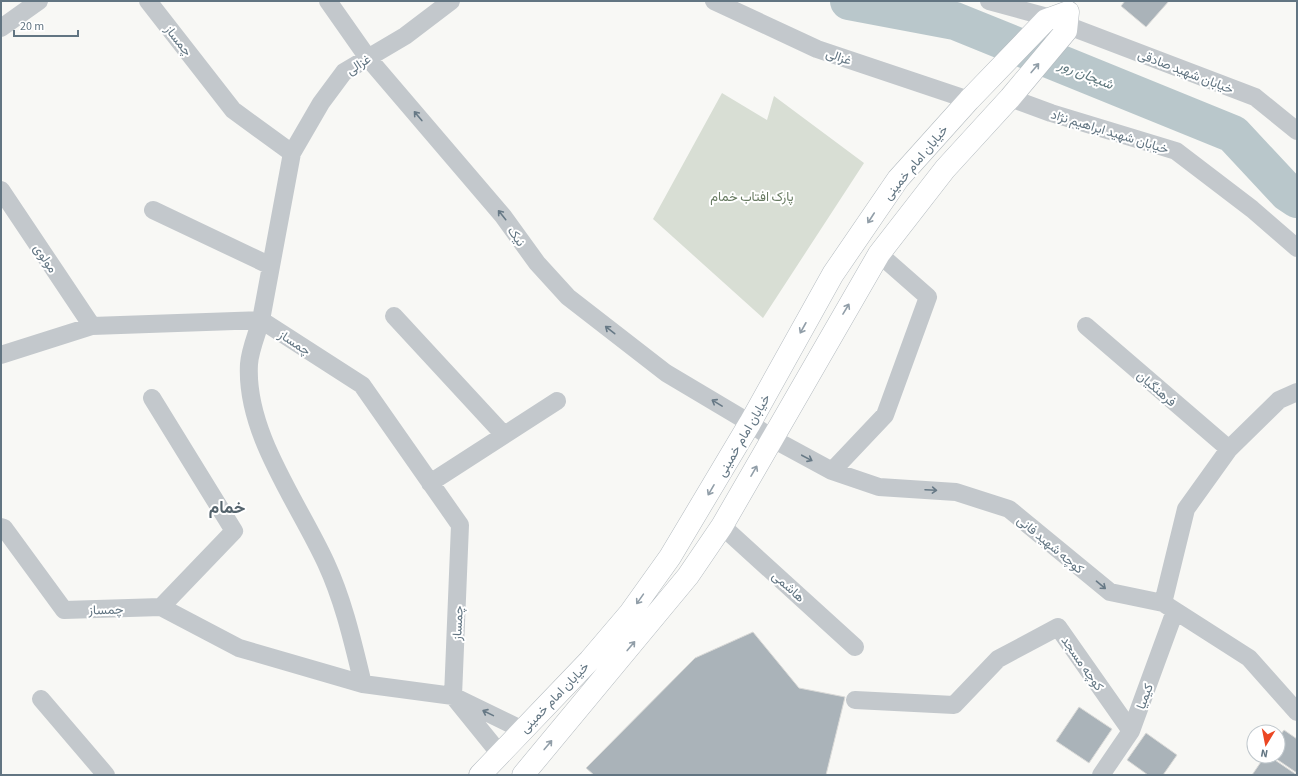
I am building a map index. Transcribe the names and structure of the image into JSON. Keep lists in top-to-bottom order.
{
  "streets": {
    "main road": ["خیابان امام خمینی"],
    "street": [
      "چمساز",
      "غزالی",
      "خیابان شهید صادقی",
      "خیابان شهید ابراهیم نژاد",
      "نیک",
      "مولوی",
      "فرهنگیان",
      "کوچه شهید فانی",
      "هاشمی",
      "کوچه مسجد",
      "کیمیا"
    ]
  },
  "crossings": [
    ["چمساز", "غزالی"],
    ["چمساز", "خیابان امام خمینی"],
    ["غزالی", "خیابان امام خمینی"],
    ["غزالی", "نیک"],
    ["خیابان شهید صادقی", "خیابان امام خمینی"],
    ["خیابان شهید ابراهیم نژاد", "خیابان امام خمینی"],
    ["خیابان امام خمینی", "نیک"],
    ["خیابان امام خمینی", "کوچه شهید فانی"],
    ["خیابان امام خمینی", "هاشمی"],
    ["نیک", "کوچه شهید فانی"],
    ["فرهنگیان", "کیمیا"],
    ["کوچه شهید فانی", "کیمیا"],
    ["کوچه مسجد", "کیمیا"]
  ],
  "one_way": ["کوچه شهید فانی"],
  "districts": ["خمام"],
  "water": ["شیجان رور"],
  "parks": ["پارک افتاب خمام"],
  "scale_bar": "20 m",
  "north": "bottom"
}
